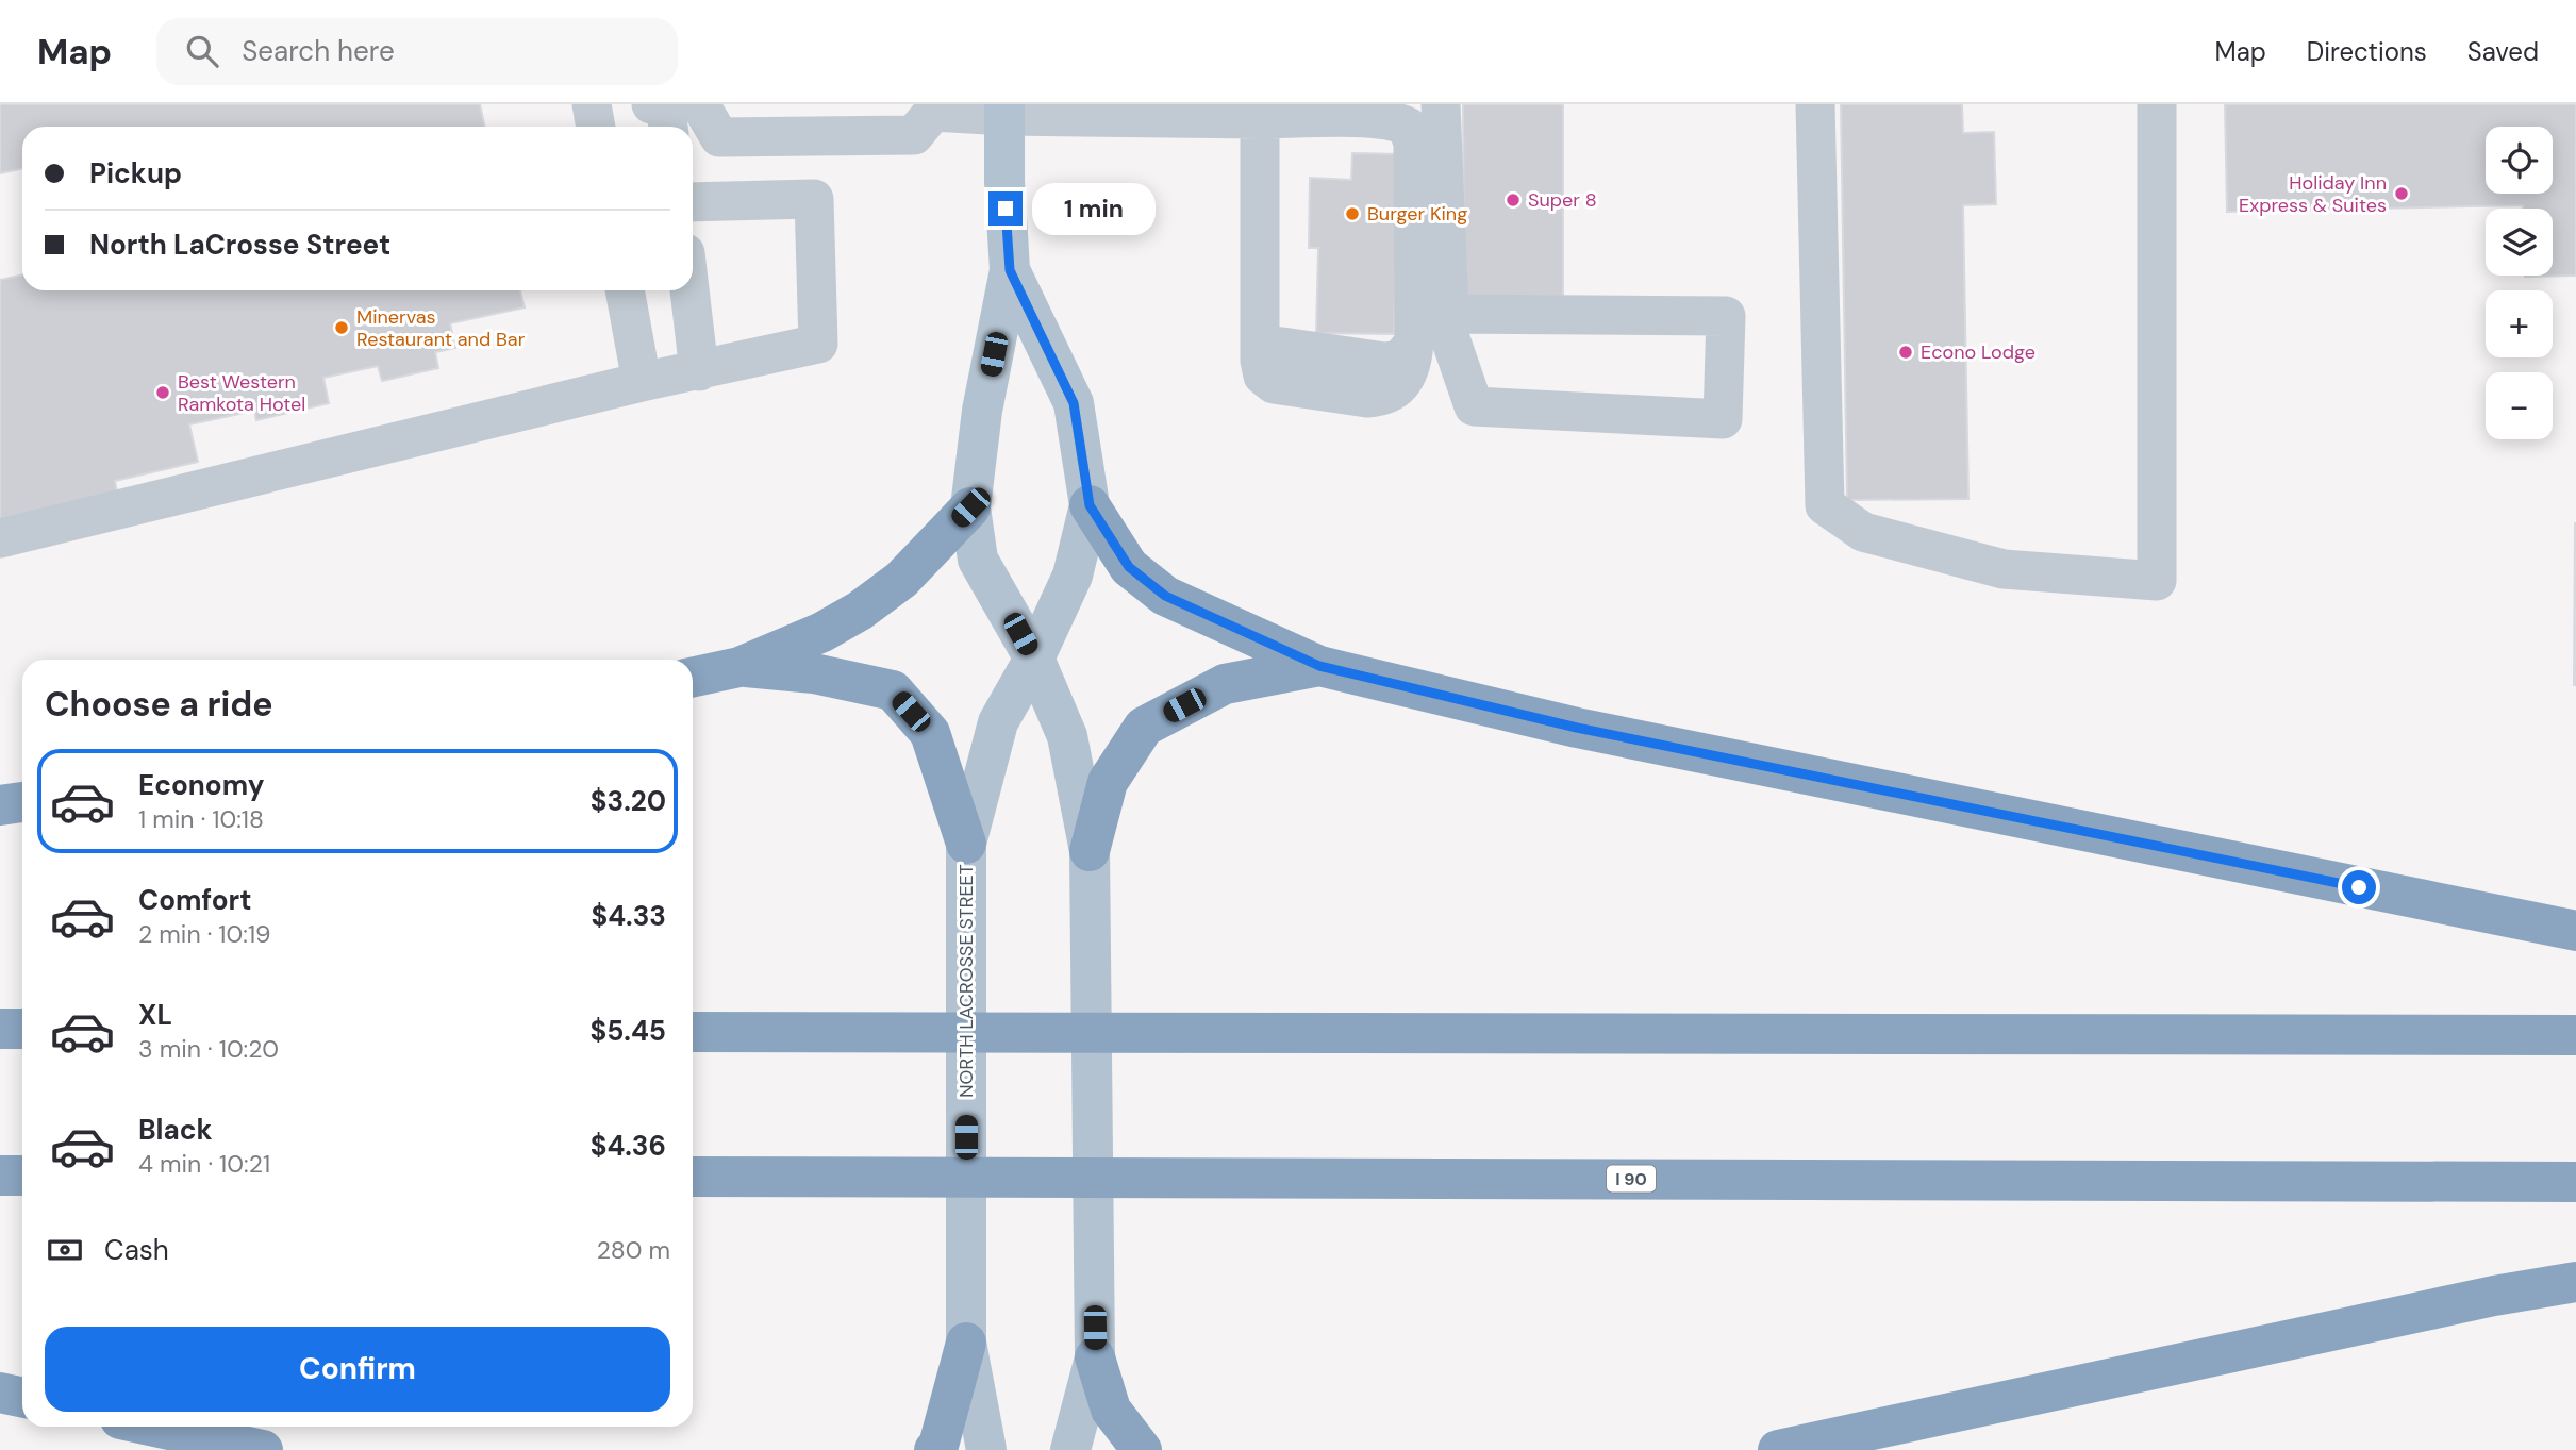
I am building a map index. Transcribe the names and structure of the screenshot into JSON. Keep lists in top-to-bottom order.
{
  "streets": {
    "highway": ["I 90"],
    "main road": ["NORTH LACROSSE STREET"]
  },
  "places": [
    "Holiday Inn Express & Suites",
    "Super 8",
    "Burger King",
    "Minervas Restaurant and Bar",
    "Econo Lodge",
    "Best Western Ramkota Hotel"
  ],
  "page": {
    "header": "Map",
    "search": "Search here",
    "nav": ["Map", "Directions", "Saved"],
    "map_buttons": ["+", "−"],
    "banner": ["Pickup", "North LaCrosse Street"],
    "bubble": "1 min",
    "heading": "Choose a ride",
    "list": [
      {
        "name": "Economy",
        "note": "1 min · 10:18",
        "value": "$3.20"
      },
      {
        "name": "Comfort",
        "note": "2 min · 10:19",
        "value": "$4.33"
      },
      {
        "name": "XL",
        "note": "3 min · 10:20",
        "value": "$5.45"
      },
      {
        "name": "Black",
        "note": "4 min · 10:21",
        "value": "$4.36"
      }
    ],
    "pay": ["Cash", "280 m"],
    "buttons": "Confirm"
  }
}
